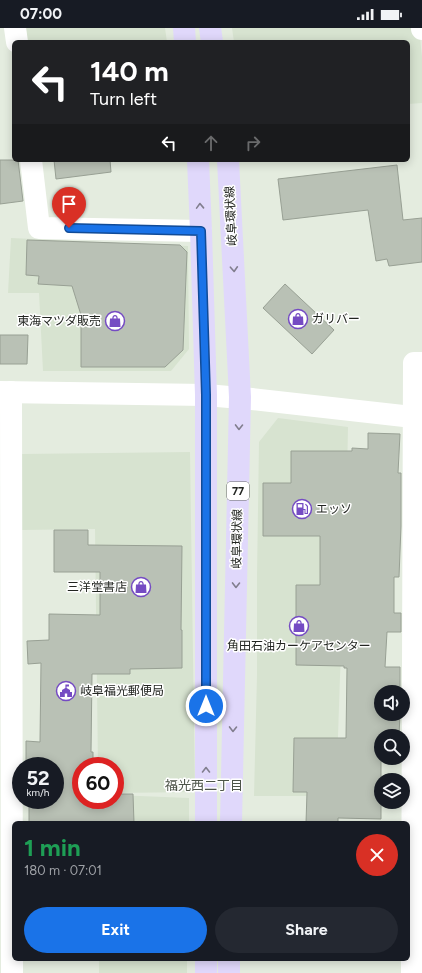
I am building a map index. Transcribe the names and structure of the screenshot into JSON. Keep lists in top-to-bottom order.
{
  "streets": {
    "main road": ["岐阜環状線", "77"]
  },
  "districts": ["福光西二丁目"],
  "places": {
    "shop": [
      "ガリバー",
      "東海マツダ販売",
      "三洋堂書店",
      "角田石油カーケアセンター"
    ],
    "fuel station": ["エッソ"],
    "public building": ["岐阜福光郵便局"]
  },
  "page": {
    "status": "07:00",
    "turn": ["140 m", "Turn left"],
    "speed": "52 km/h",
    "limit": "60",
    "heading": ["1 min", "180 m · 07:01"],
    "buttons": ["Exit", "Share"]
  }
}
